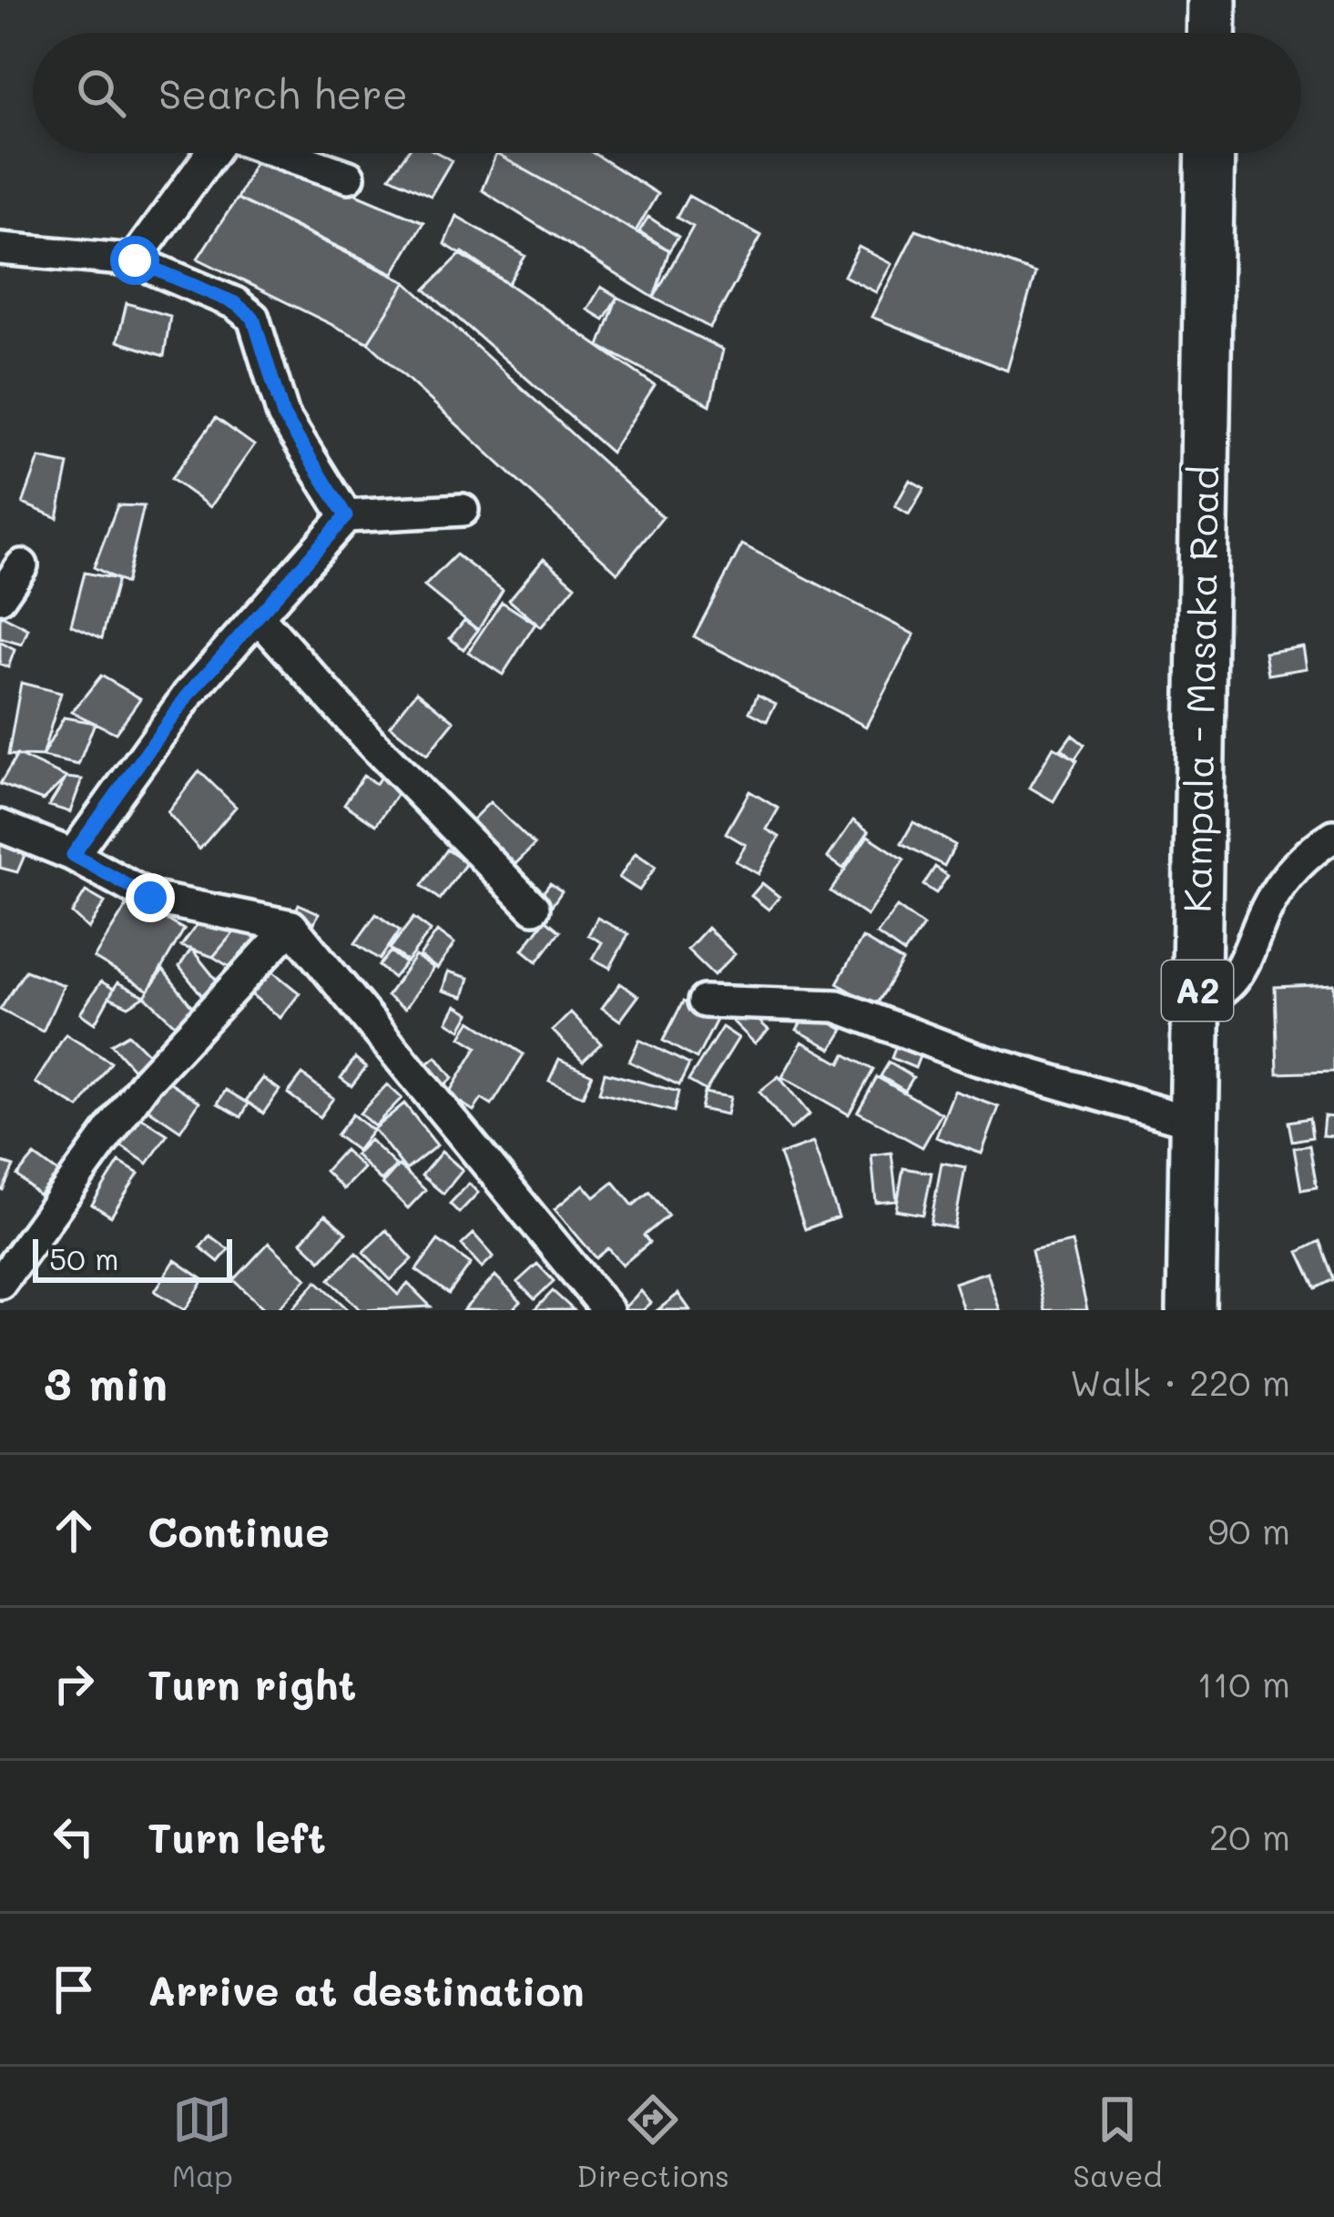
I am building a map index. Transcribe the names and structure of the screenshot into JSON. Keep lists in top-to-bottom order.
{
  "streets": {
    "main road": ["Kampala - Masaka Road", "A2"]
  },
  "scale_bar": "50 m",
  "page": {
    "search": "Search here",
    "scale": "50 m",
    "heading": ["3 min", "Walk · 220 m"],
    "list": [
      ["Continue", "90 m"],
      ["Turn right", "110 m"],
      ["Turn left", "20 m"],
      "Arrive at destination"
    ],
    "nav": ["Map", "Directions", "Saved"]
  }
}
